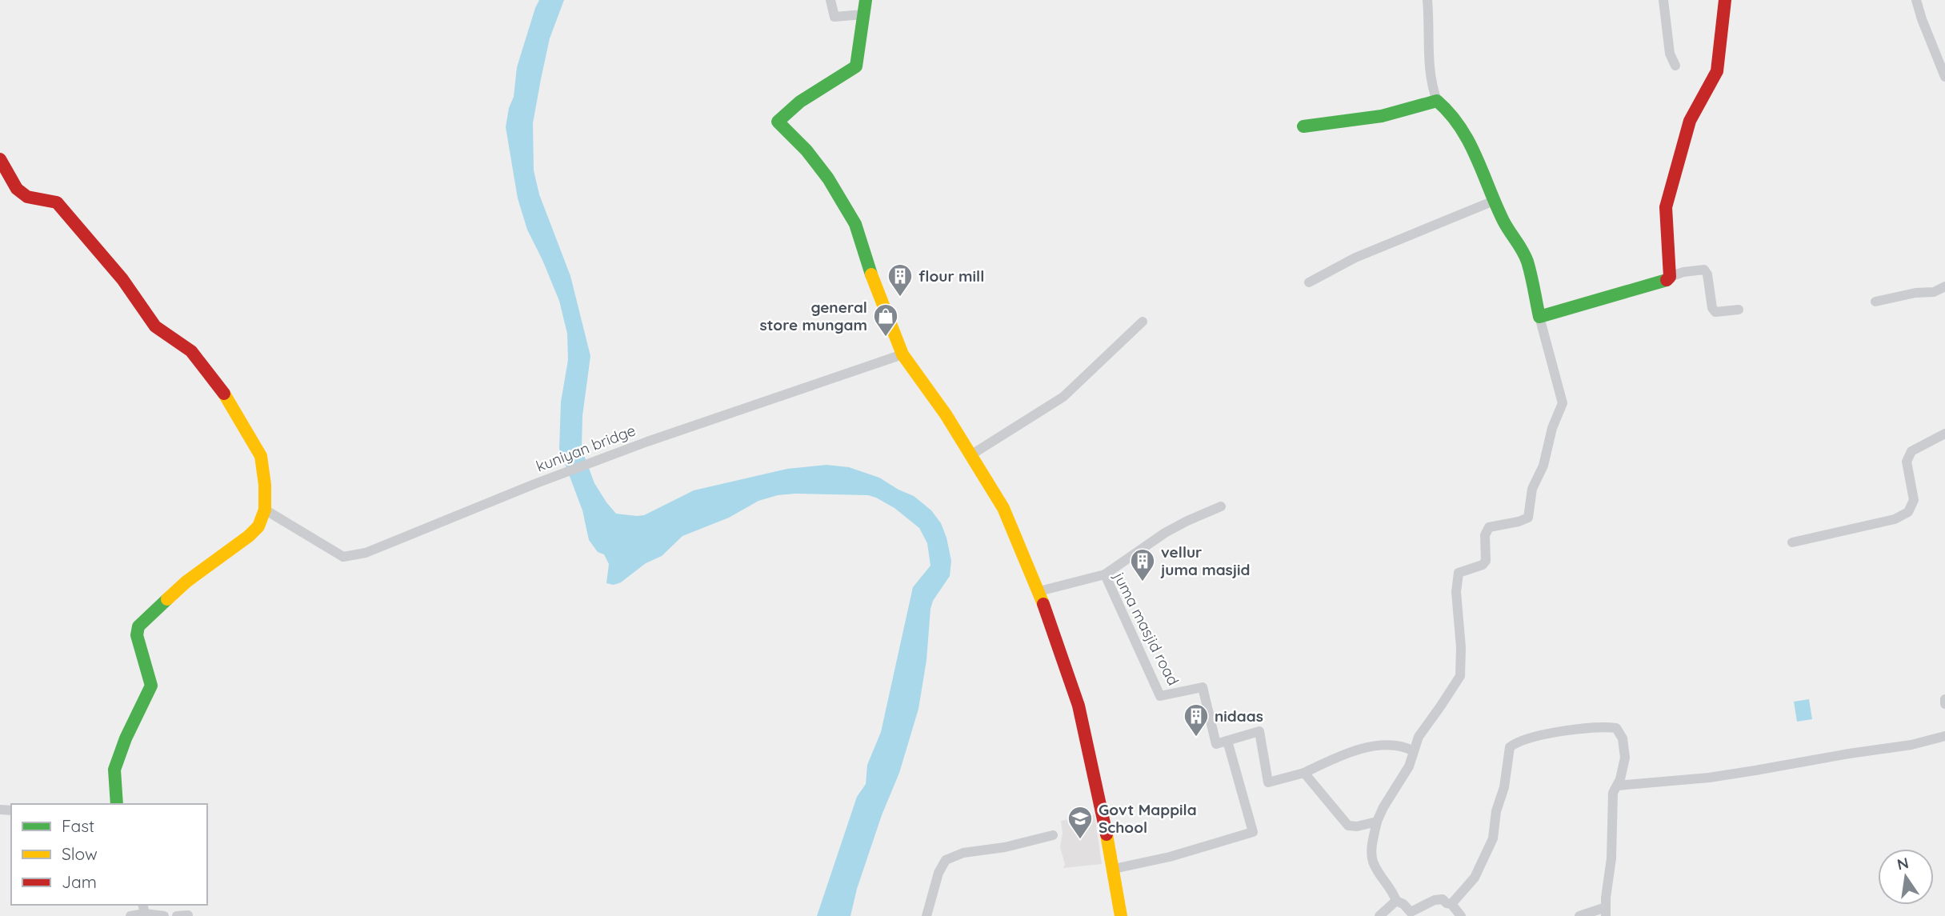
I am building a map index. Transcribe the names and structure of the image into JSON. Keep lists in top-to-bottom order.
{
  "streets": {
    "street": ["kuniyan bridge", "juma masjid road"]
  },
  "places": {
    "building": ["flour mill", "vellur juma masjid", "nidaas"],
    "shop": ["general store mungam"],
    "school or university": ["Govt Mappila School"]
  },
  "legend": ["Fast", "Slow", "Jam"],
  "north": "top"
}
